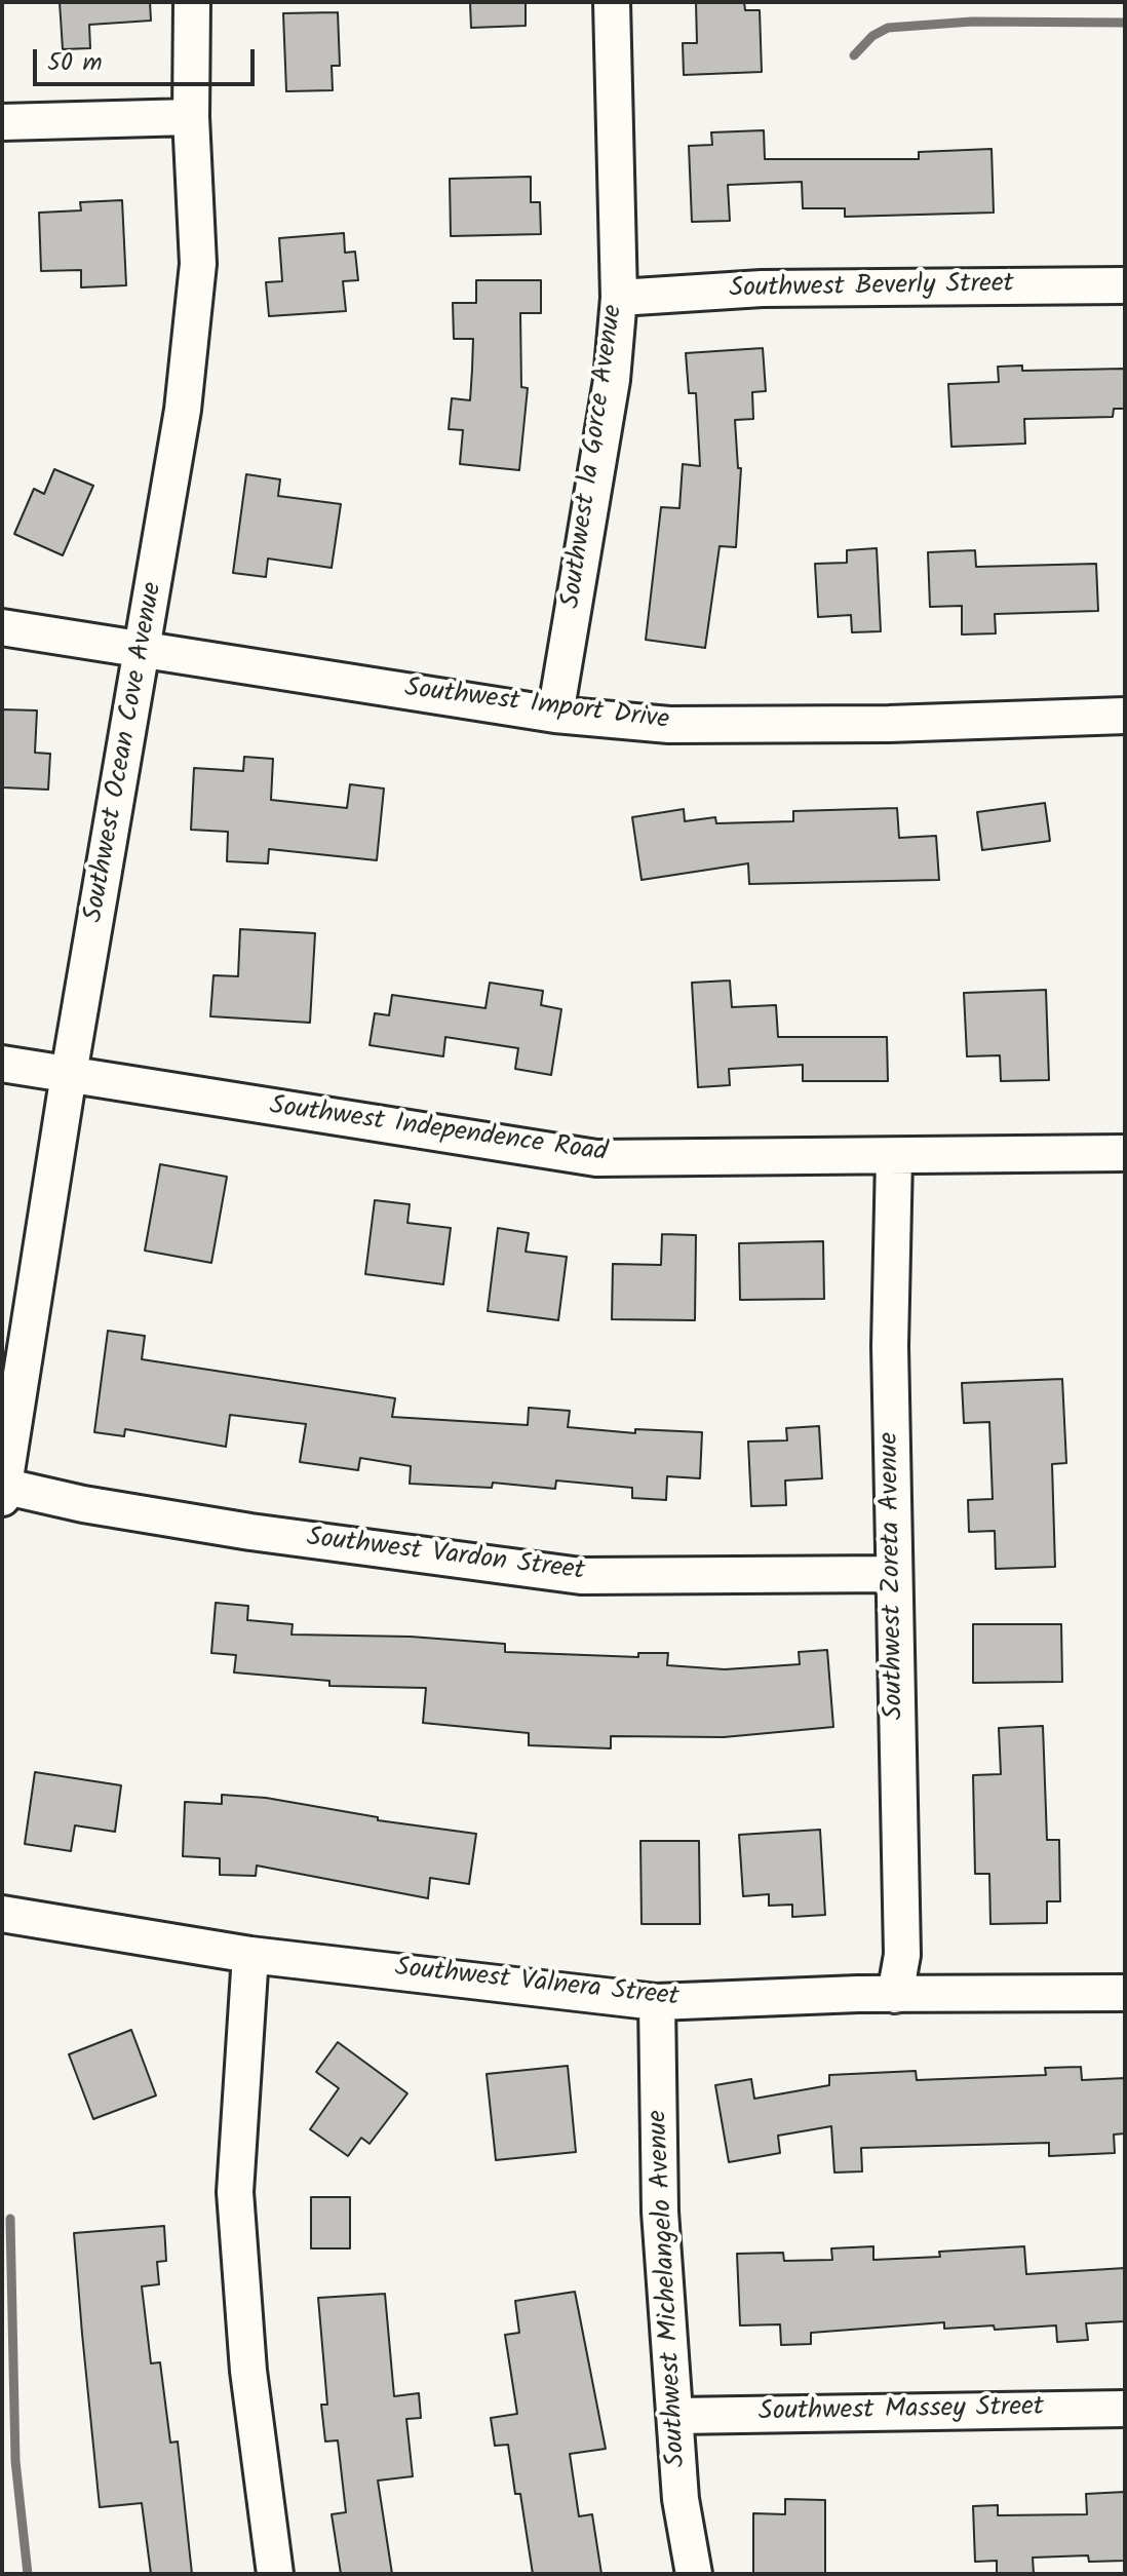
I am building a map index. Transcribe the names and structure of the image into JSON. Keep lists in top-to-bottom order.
{
  "streets": {
    "street": [
      "Southwest Beverly Street",
      "Southwest la Gorce Avenue",
      "Southwest Import Drive",
      "Southwest Ocean Cove Avenue",
      "Southwest Independence Road",
      "Southwest Vardon Street",
      "Southwest Zoreta Avenue",
      "Southwest Valnera Street",
      "Southwest Michelangelo Avenue",
      "Southwest Massey Street"
    ]
  },
  "crossings": [
    ["Southwest Beverly Street", "Southwest la Gorce Avenue"],
    ["Southwest la Gorce Avenue", "Southwest Import Drive"],
    ["Southwest Import Drive", "Southwest Ocean Cove Avenue"],
    ["Southwest Ocean Cove Avenue", "Southwest Independence Road"],
    ["Southwest Ocean Cove Avenue", "Southwest Vardon Street"],
    ["Southwest Independence Road", "Southwest Zoreta Avenue"],
    ["Southwest Vardon Street", "Southwest Zoreta Avenue"],
    ["Southwest Zoreta Avenue", "Southwest Valnera Street"],
    ["Southwest Valnera Street", "Southwest Michelangelo Avenue"],
    ["Southwest Michelangelo Avenue", "Southwest Massey Street"]
  ],
  "scale_bar": "50 m"
}
